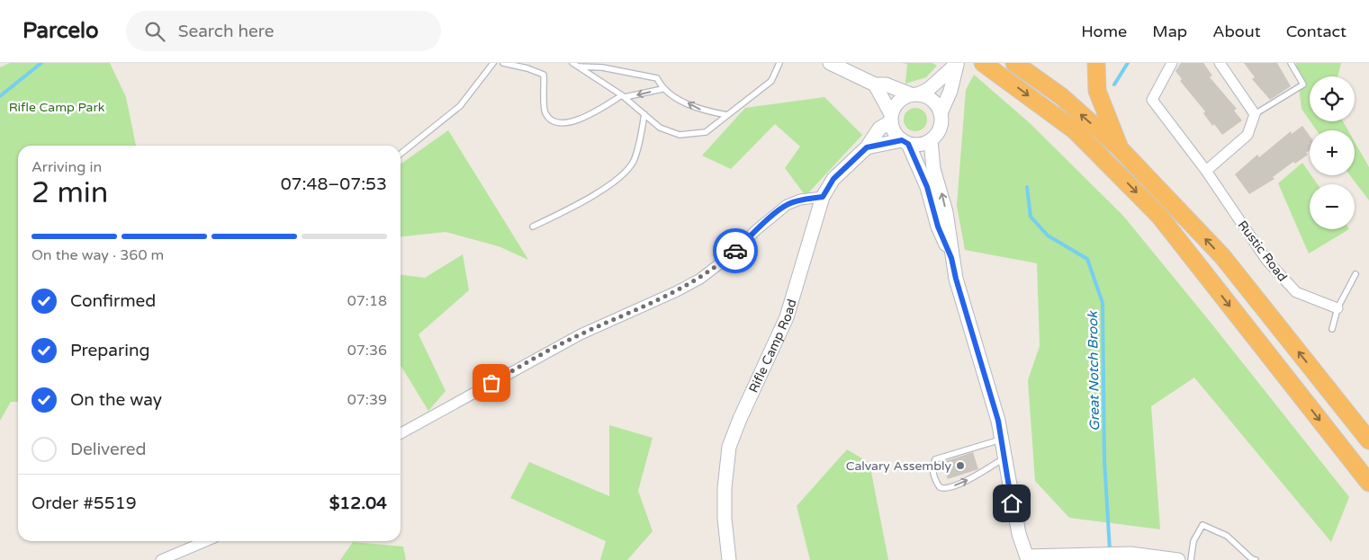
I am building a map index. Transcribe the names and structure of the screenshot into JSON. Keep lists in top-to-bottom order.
{
  "streets": {
    "street": ["Rustic Road", "Rifle Camp Road"]
  },
  "water": ["Great Notch Brook"],
  "parks": ["Rifle Camp Park"],
  "places": ["Calvary Assembly"],
  "page": {
    "header": "Parcelo",
    "search": "Search here",
    "nav": [
      "Home",
      "Map",
      "About",
      "Contact"
    ],
    "map_buttons": ["+", "−"],
    "heading": ["2 min", "Arriving in", "07:48–07:53"],
    "panel": ["Order #5519", "$12.04"],
    "bar": "On the way · 360 m",
    "list": [
      ["Confirmed", "07:18"],
      ["Preparing", "07:36"],
      ["On the way", "07:39"],
      "Delivered"
    ]
  }
}
